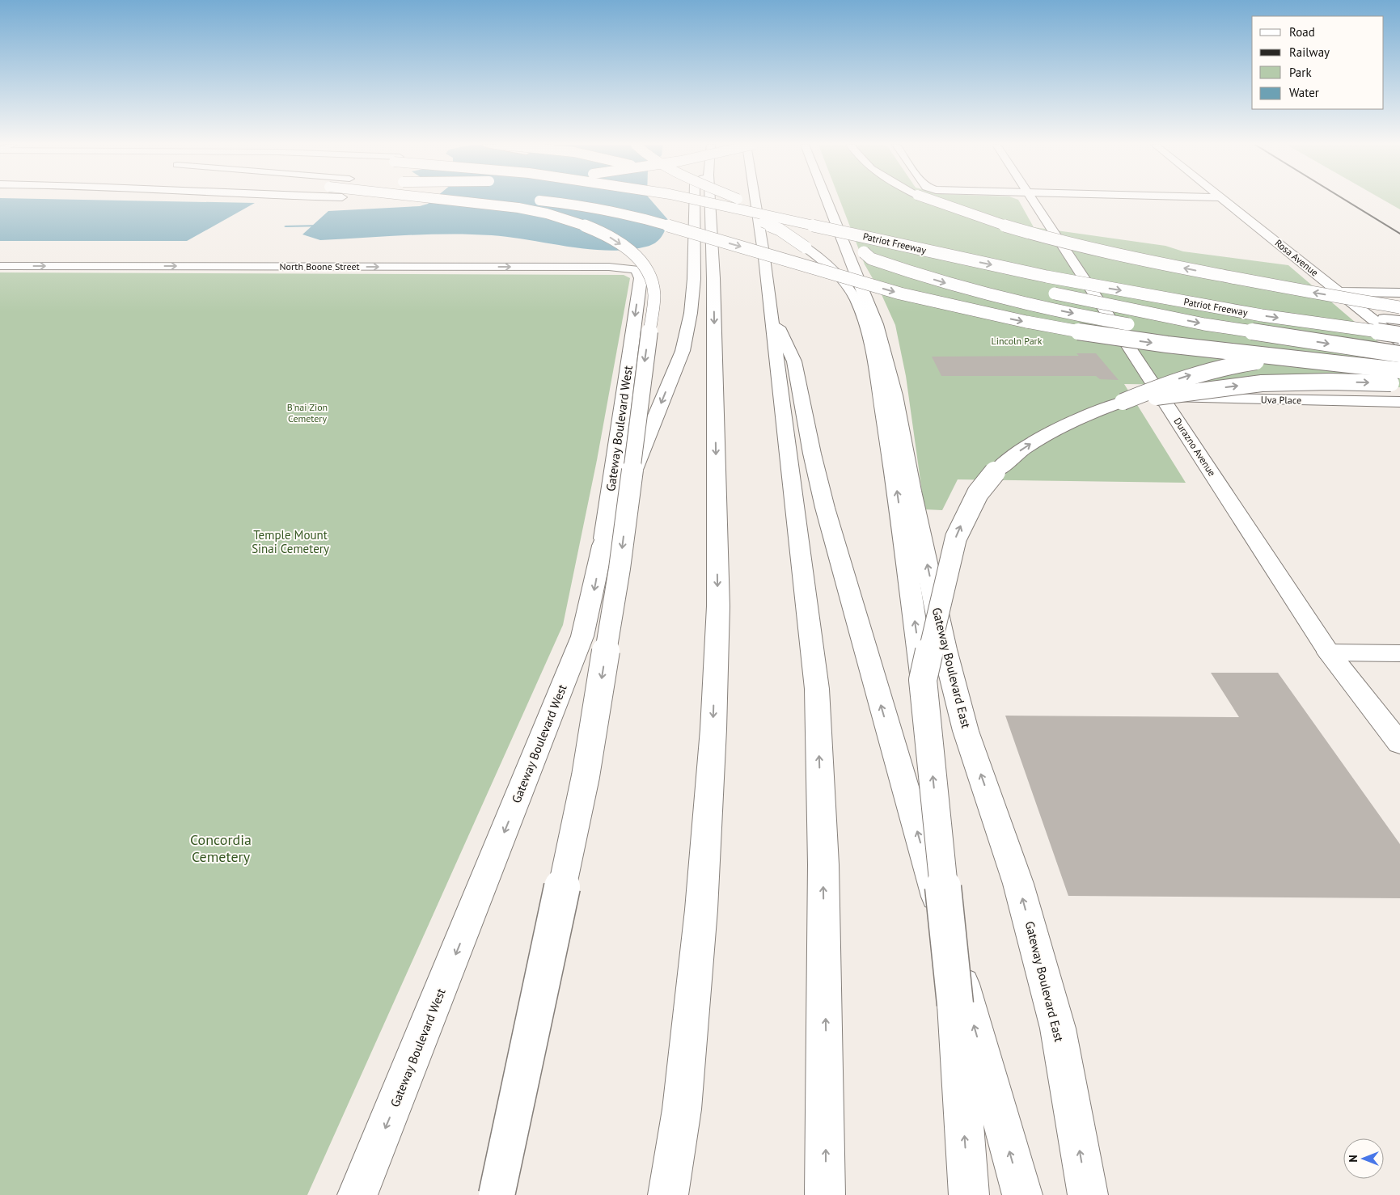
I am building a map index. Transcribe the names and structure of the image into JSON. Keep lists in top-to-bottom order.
{
  "streets": {
    "main road": [
      "Patriot Freeway",
      "Rosa Avenue",
      "North Boone Street",
      "Uva Place",
      "Gateway Boulevard West",
      "Durazno Avenue",
      "Gateway Boulevard East"
    ]
  },
  "crossings": [
    ["North Boone Street", "Gateway Boulevard West"],
    ["Uva Place", "Durazno Avenue"]
  ],
  "one_way": ["North Boone Street"],
  "parks": [
    "Lincoln Park",
    "B'nai Zion Cemetery",
    "Temple Mount Sinai Cemetery",
    "Concordia Cemetery"
  ],
  "legend": [
    "Road",
    "Railway",
    "Park",
    "Water"
  ],
  "north": "left"
}
